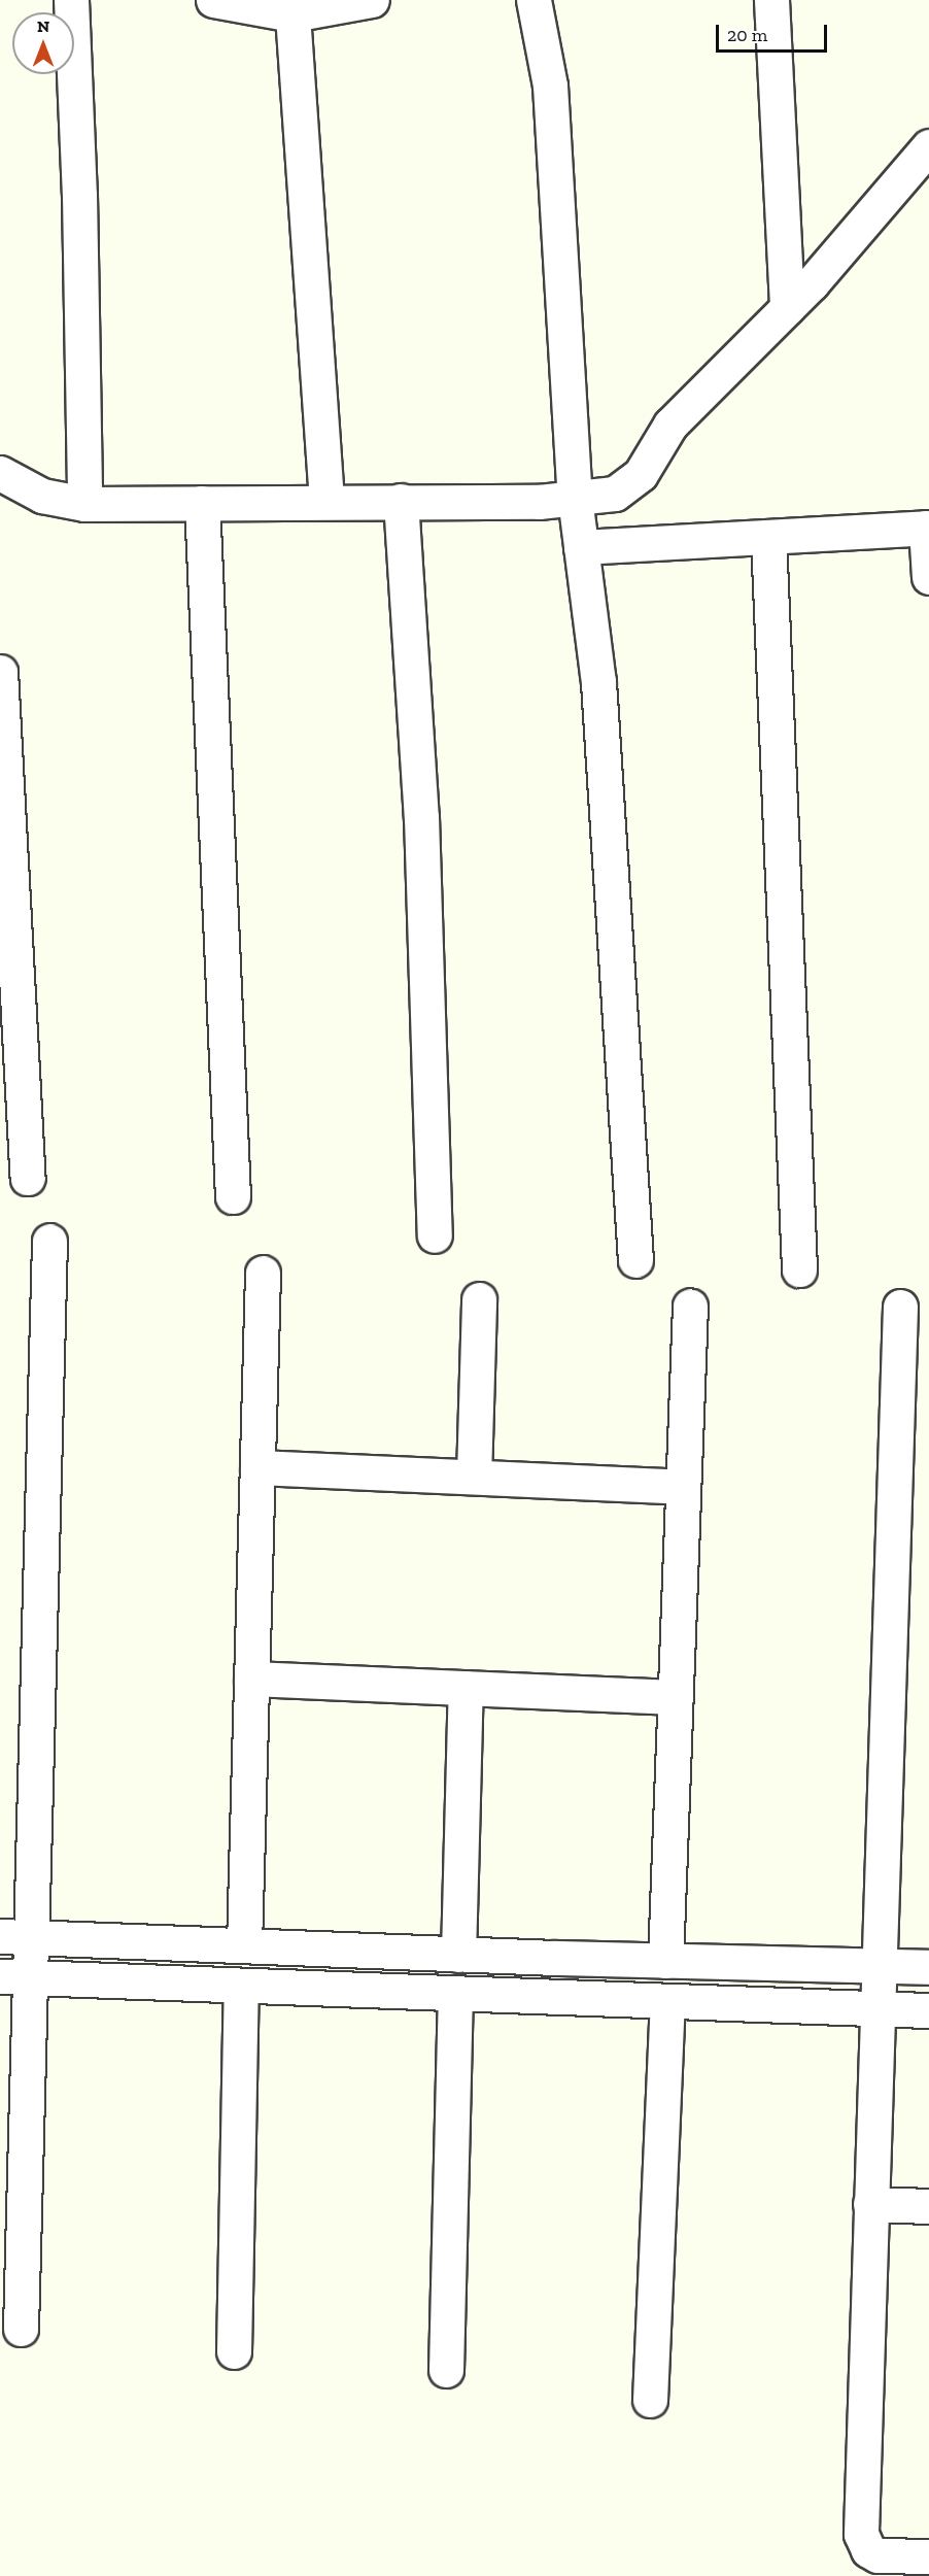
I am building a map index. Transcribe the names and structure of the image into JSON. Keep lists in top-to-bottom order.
{
  "scale_bar": "20 m",
  "north": "top"
}
